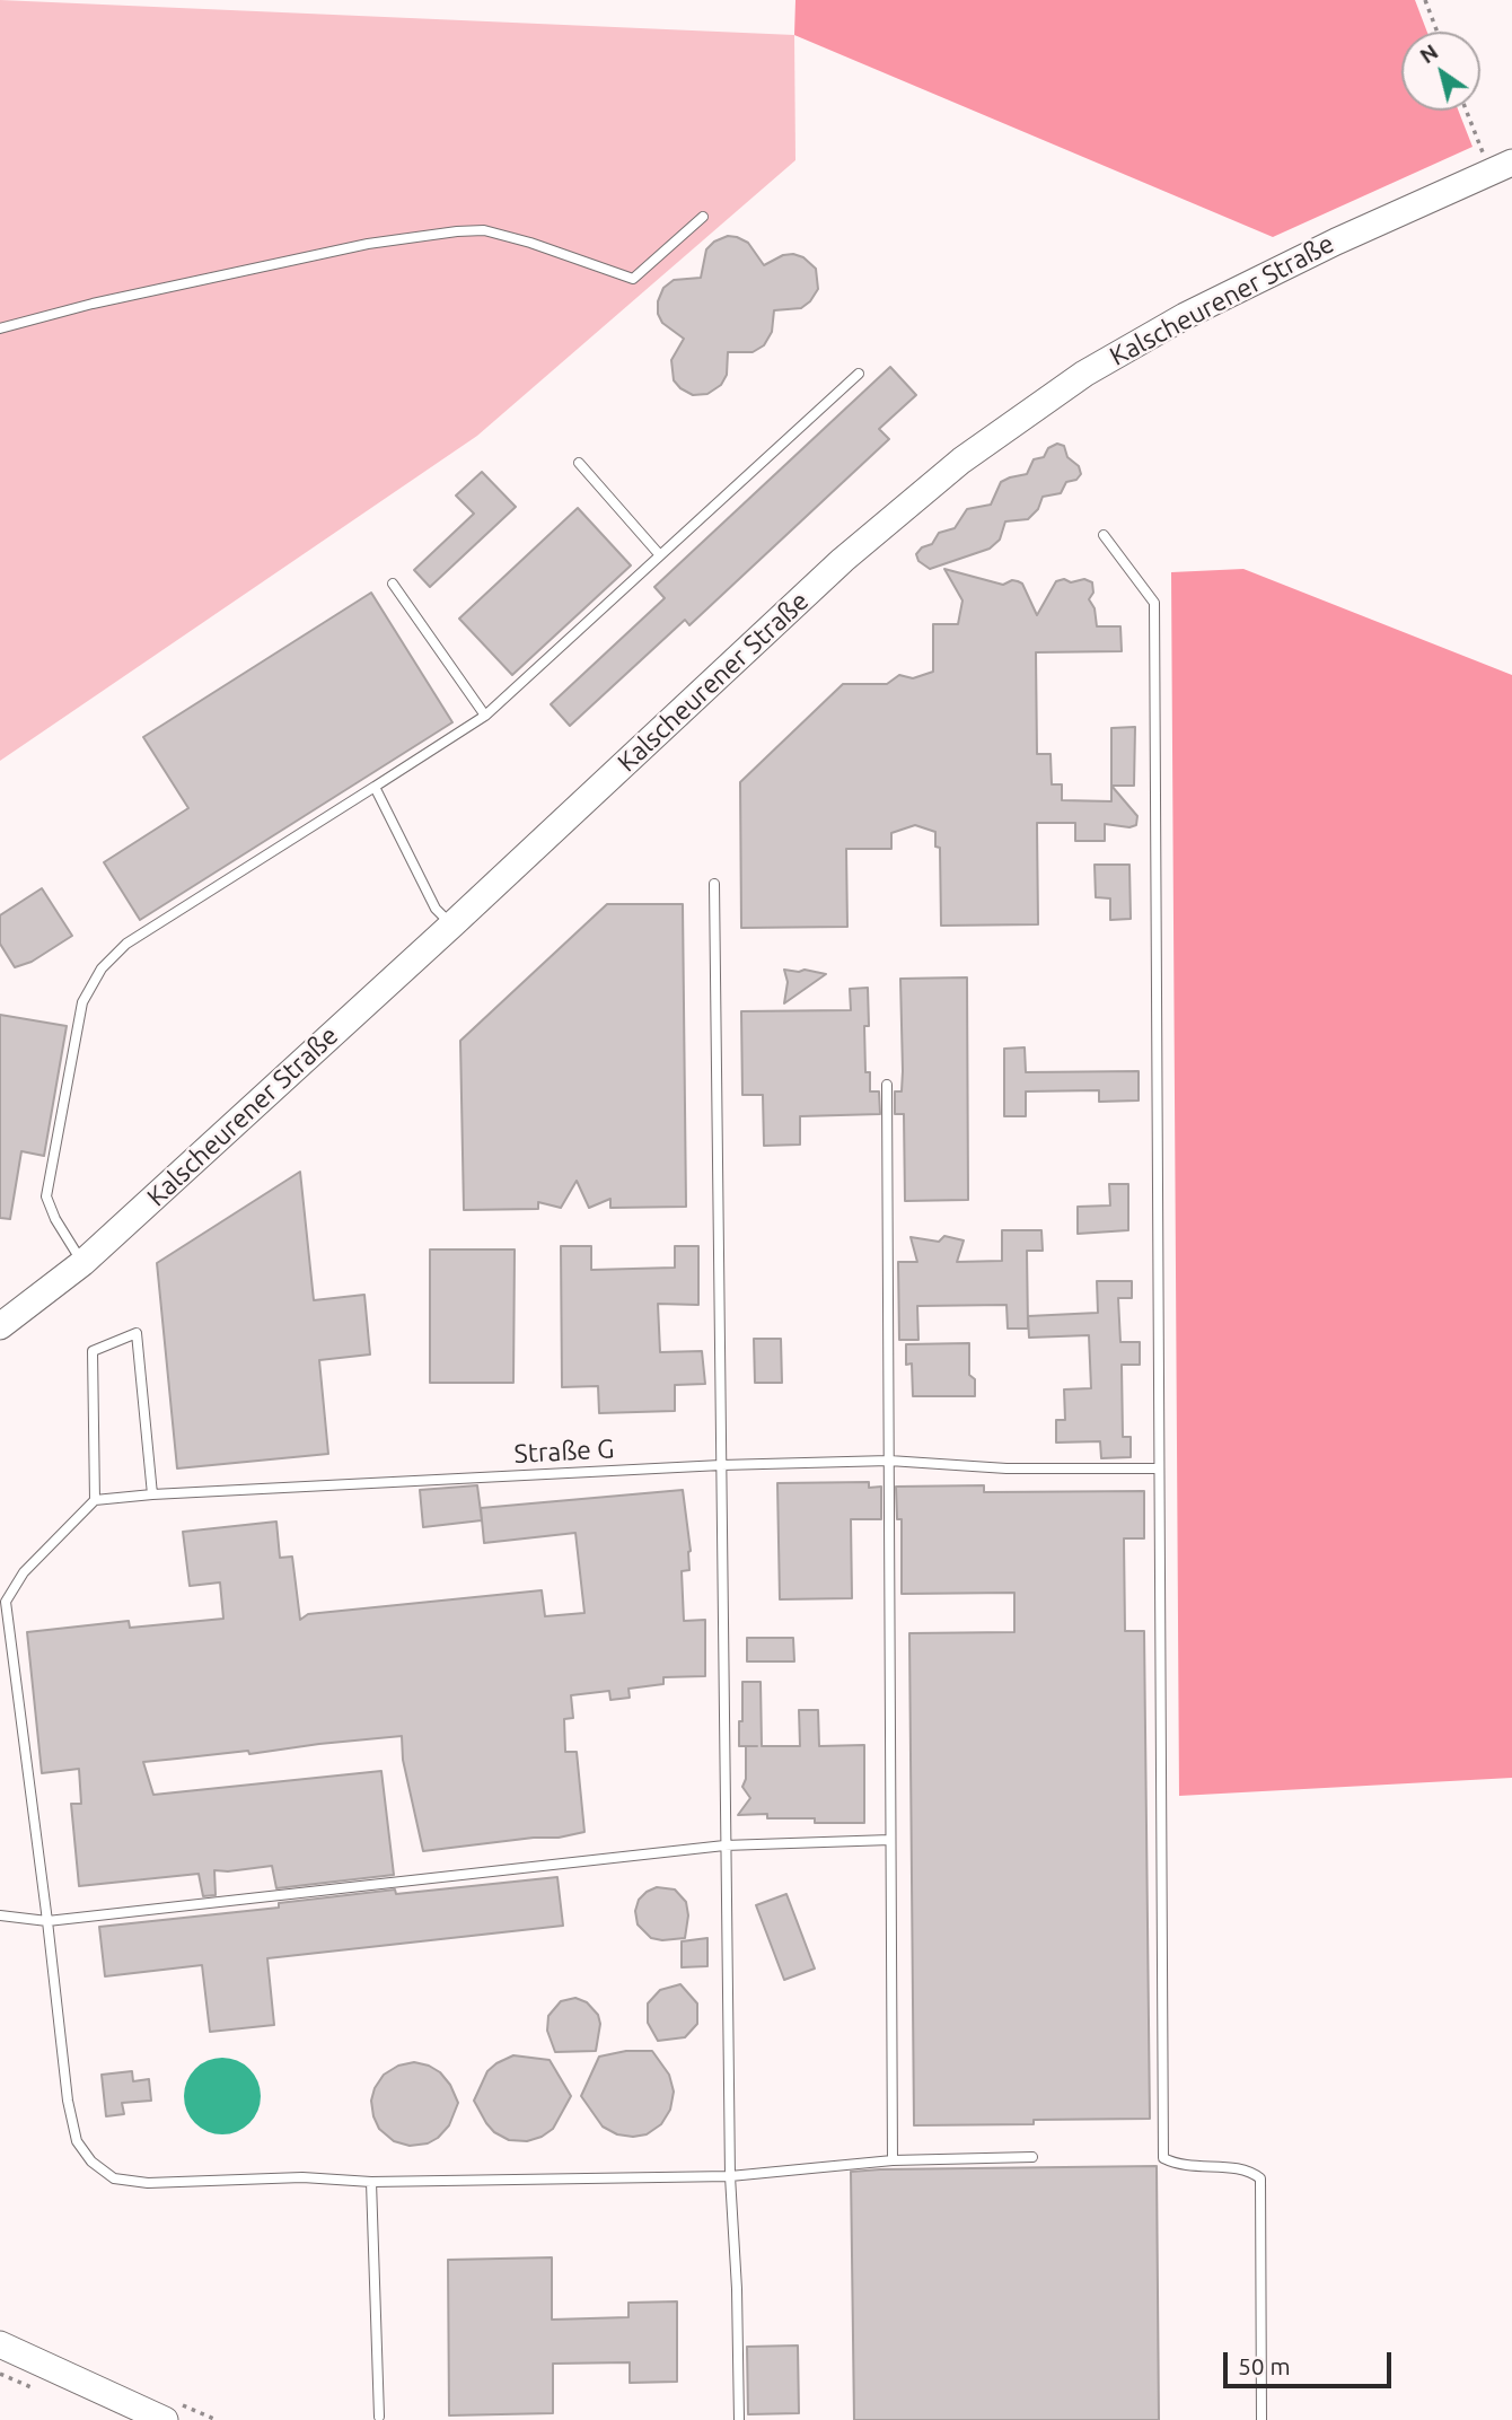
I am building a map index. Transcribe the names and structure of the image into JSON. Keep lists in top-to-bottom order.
{
  "streets": {
    "main road": ["Kalscheurener Straße"],
    "lane": ["Straße G"]
  },
  "scale_bar": "50 m",
  "north": "top left"
}
